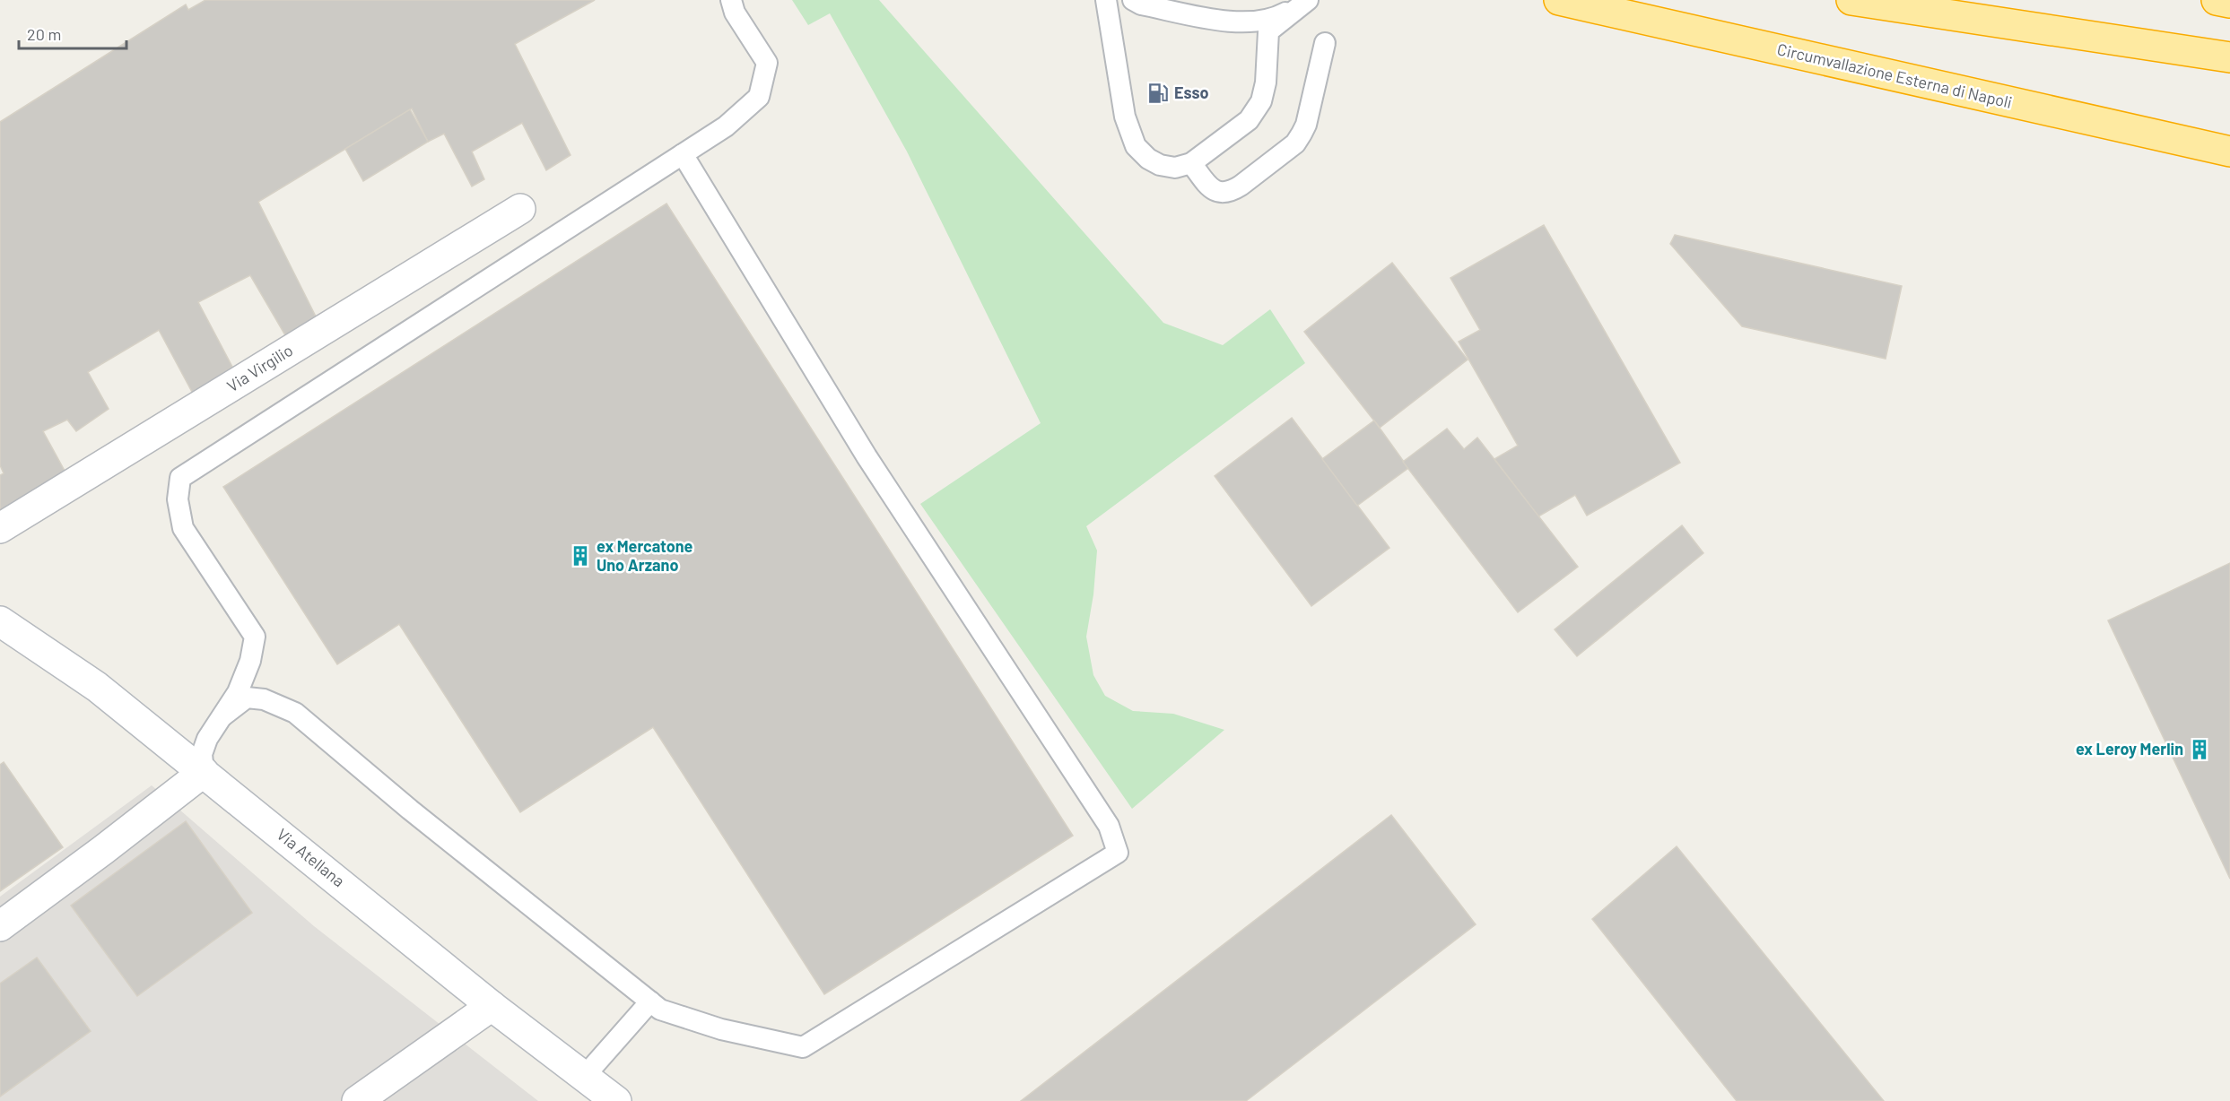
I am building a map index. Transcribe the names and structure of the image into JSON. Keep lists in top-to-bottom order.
{
  "streets": {
    "highway": ["Circumvallazione Esterna di Napoli"],
    "street": ["Via Virgilio", "Via Atellana"]
  },
  "places": {
    "fuel station": ["Esso"],
    "building": ["ex Mercatone Uno Arzano", "ex Leroy Merlin"]
  },
  "scale_bar": "20 m"
}
